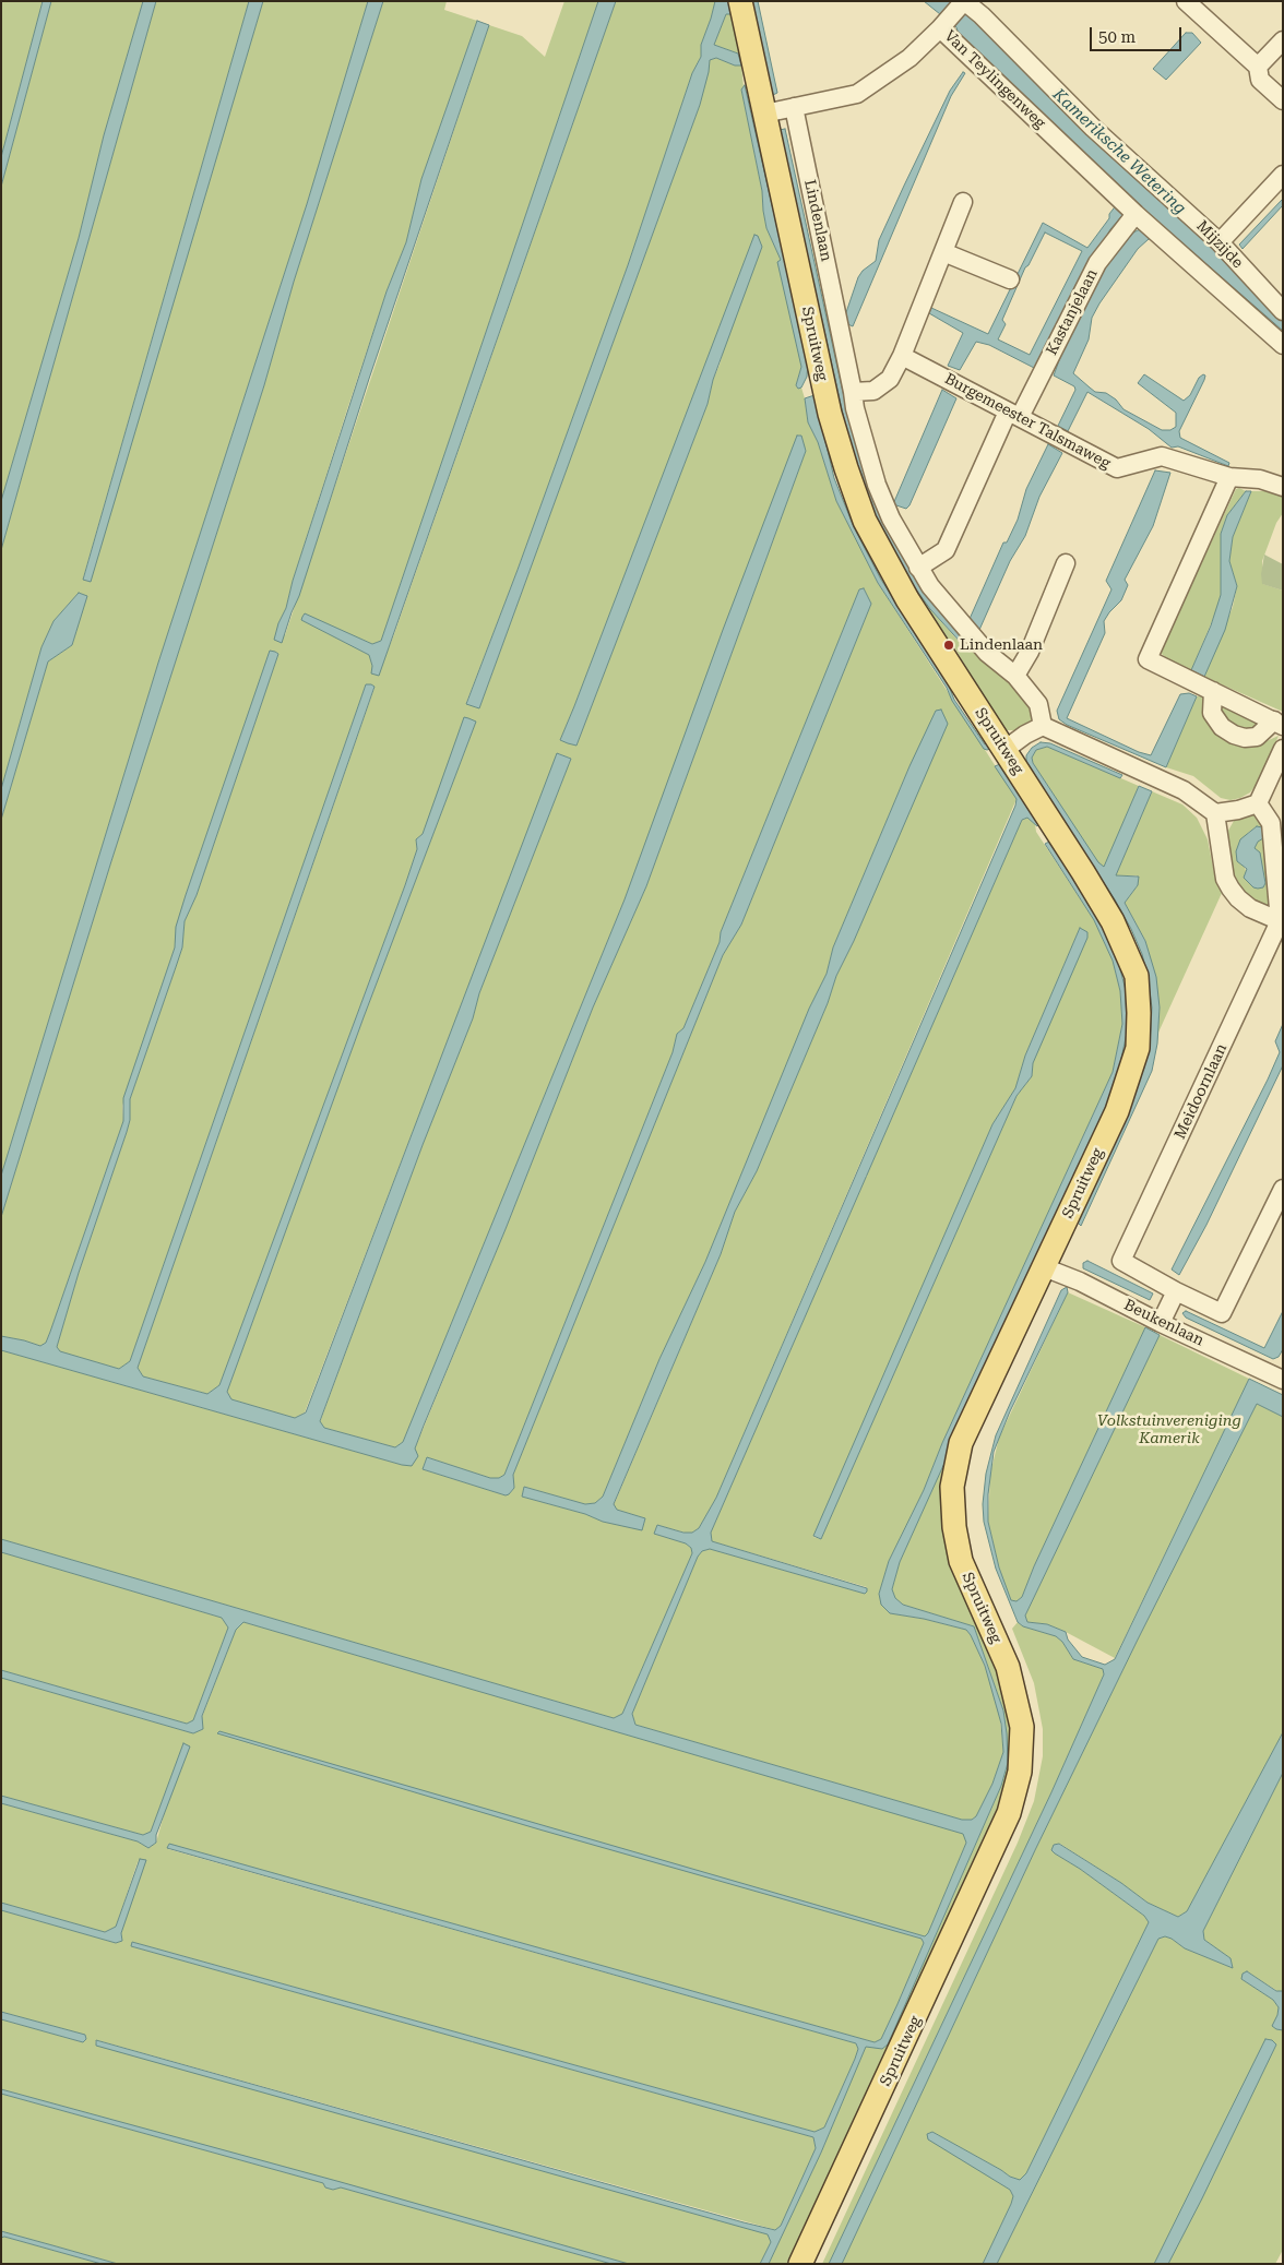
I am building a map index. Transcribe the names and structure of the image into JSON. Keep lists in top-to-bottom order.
{
  "streets": {
    "main road": ["Spruitweg"],
    "street": [
      "Van Teylingenweg",
      "Lindenlaan",
      "Mijzijde",
      "Kastanjelaan",
      "Burgemeester Talsmaweg",
      "Meidoornlaan",
      "Beukenlaan"
    ]
  },
  "crossings": [
    ["Van Teylingenweg", "Lindenlaan"],
    ["Van Teylingenweg", "Kastanjelaan"],
    ["Van Teylingenweg", "Spruitweg"],
    ["Lindenlaan", "Kastanjelaan"],
    ["Kastanjelaan", "Burgemeester Talsmaweg"],
    ["Spruitweg", "Beukenlaan"]
  ],
  "water": ["Kameriksche Wetering"],
  "parks": ["Volkstuinvereniging Kamerik"],
  "places": ["Lindenlaan"],
  "scale_bar": "50 m"
}
